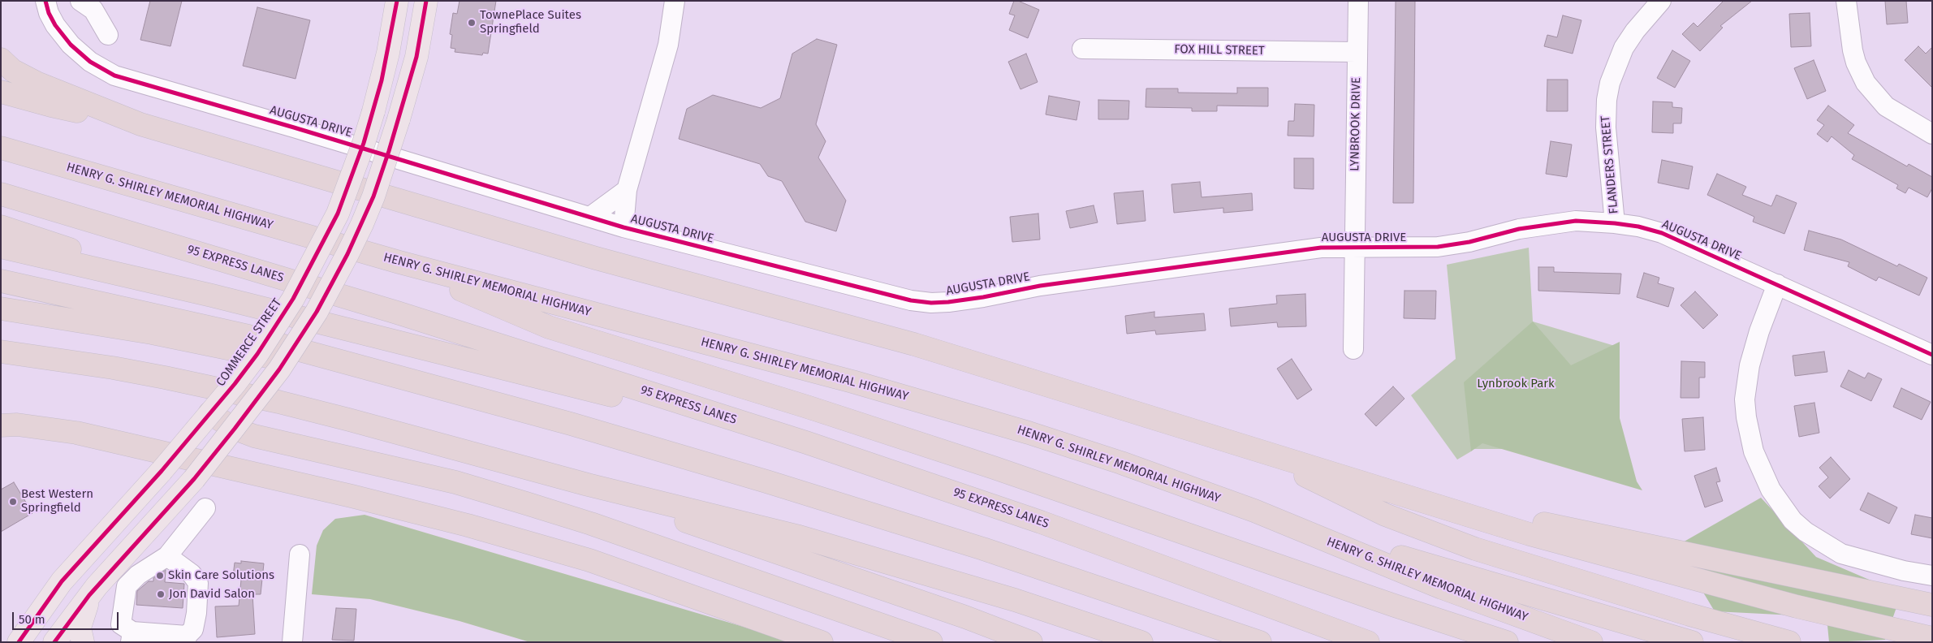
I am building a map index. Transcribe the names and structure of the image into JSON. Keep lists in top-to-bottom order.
{
  "streets": {
    "highway": ["HENRY G. SHIRLEY MEMORIAL HIGHWAY", "95 EXPRESS LANES"],
    "main road": ["COMMERCE STREET"],
    "street": [
      "FOX HILL STREET",
      "AUGUSTA DRIVE",
      "LYNBROOK DRIVE",
      "FLANDERS STREET"
    ]
  },
  "crossings": [
    ["FOX HILL STREET", "LYNBROOK DRIVE"],
    ["AUGUSTA DRIVE", "LYNBROOK DRIVE"],
    ["AUGUSTA DRIVE", "FLANDERS STREET"]
  ],
  "parks": ["Lynbrook Park"],
  "places": [
    "TownePlace Suites Springfield",
    "Best Western Springfield",
    "Skin Care Solutions",
    "Jon David Salon"
  ],
  "scale_bar": "50 m"
}
